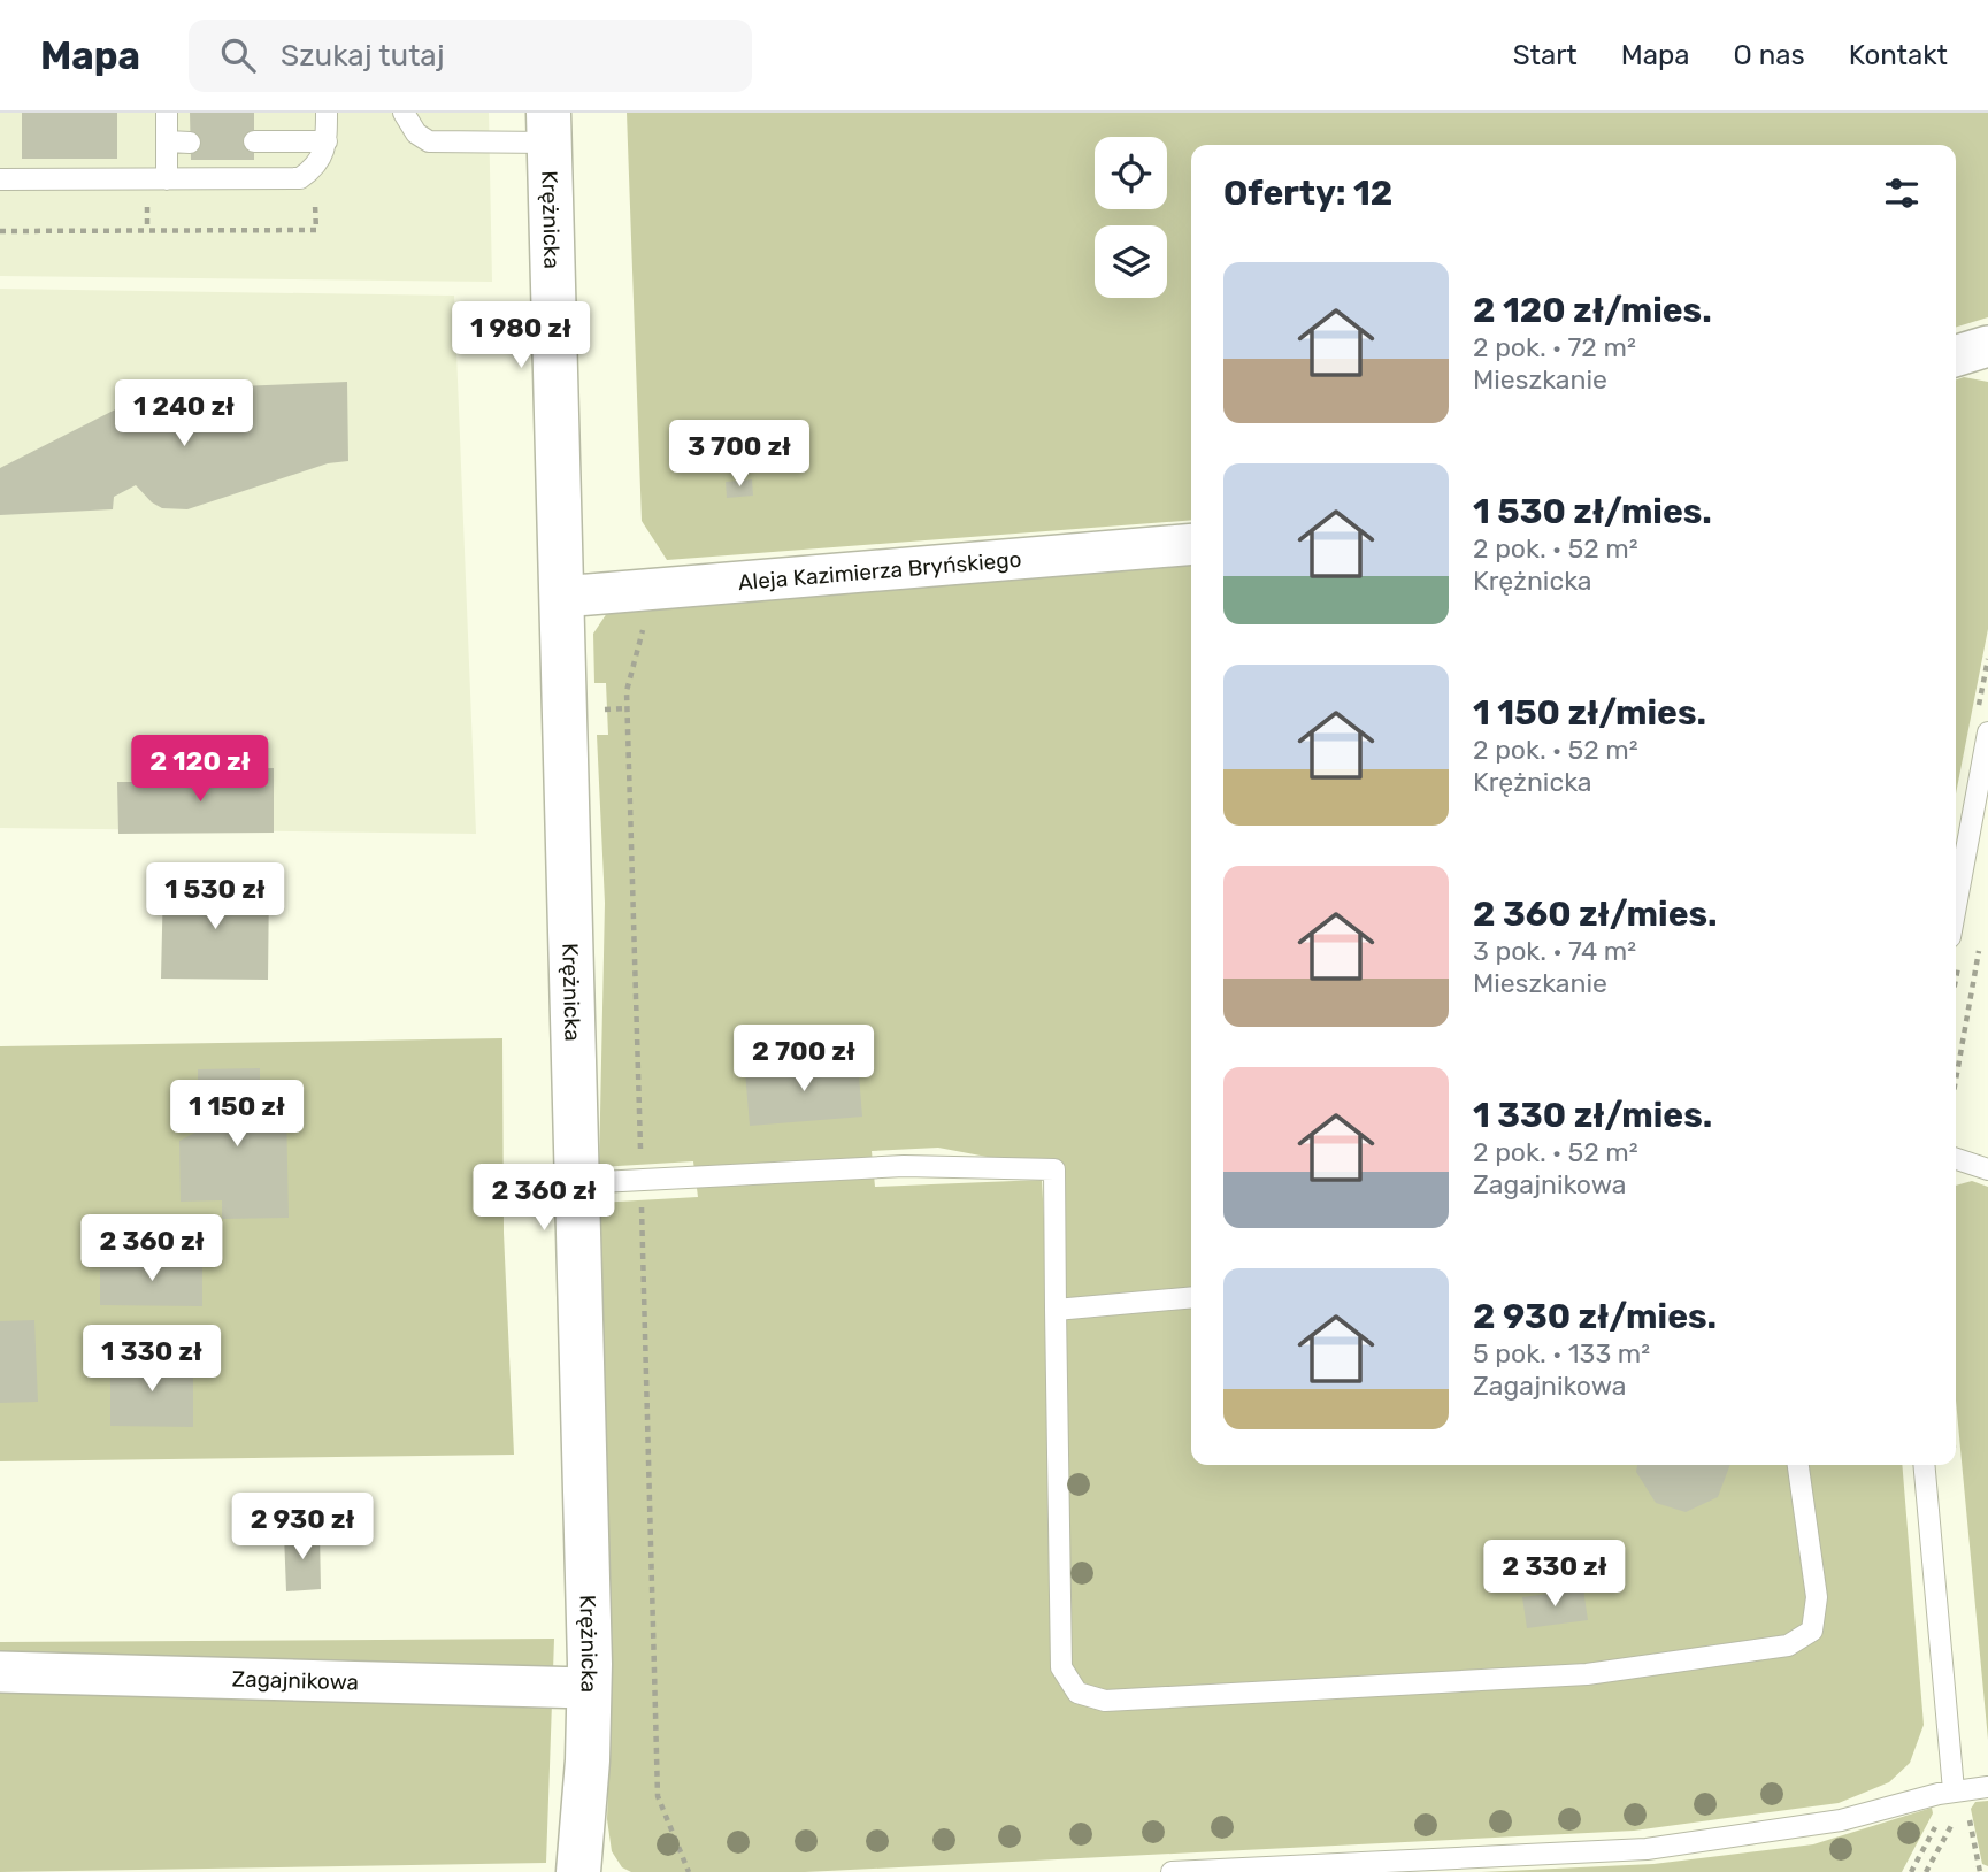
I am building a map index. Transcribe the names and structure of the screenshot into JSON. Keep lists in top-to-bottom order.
{
  "streets": {
    "street": ["Krężnicka", "Aleja Kazimierza Bryńskiego", "Zagajnikowa"]
  },
  "crossings": [
    ["Krężnicka", "Aleja Kazimierza Bryńskiego"],
    ["Krężnicka", "Zagajnikowa"]
  ],
  "page": {
    "header": "Mapa",
    "search": "Szukaj tutaj",
    "nav": [
      "Start",
      "Mapa",
      "O nas",
      "Kontakt"
    ],
    "heading": "Oferty: 12",
    "list": [
      {
        "name": "2 120 zł/mies.",
        "note": "2 pok. · 72 m² · Mieszkanie"
      },
      {
        "name": "1 530 zł/mies.",
        "note": "2 pok. · 52 m² · Krężnicka"
      },
      {
        "name": "1 150 zł/mies.",
        "note": "2 pok. · 52 m² · Krężnicka"
      },
      {
        "name": "2 360 zł/mies.",
        "note": "3 pok. · 74 m² · Mieszkanie"
      },
      {
        "name": "1 330 zł/mies.",
        "note": "2 pok. · 52 m² · Zagajnikowa"
      },
      {
        "name": "2 930 zł/mies.",
        "note": "5 pok. · 133 m² · Zagajnikowa"
      }
    ],
    "price": [
      "1 980 zł",
      "1 240 zł",
      "3 700 zł",
      "2 120 zł",
      "1 530 zł",
      "2 700 zł",
      "1 150 zł",
      "2 360 zł",
      "2 360 zł",
      "1 330 zł",
      "2 930 zł",
      "2 330 zł"
    ]
  }
}
